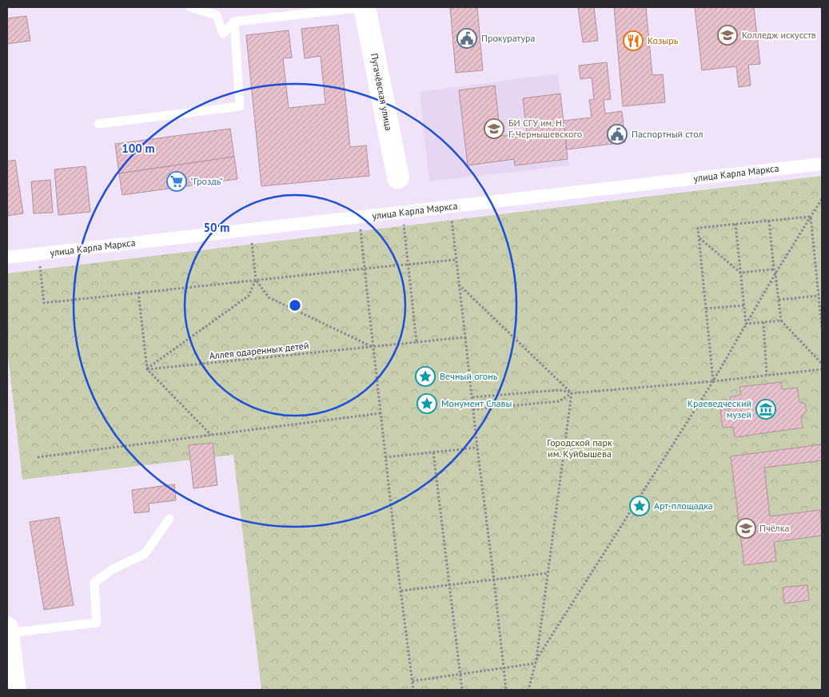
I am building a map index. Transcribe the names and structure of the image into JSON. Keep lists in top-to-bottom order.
{
  "streets": {
    "street": ["Пугачёвская улица", "улица Карла Маркса"],
    "path": ["Аллея одаренных детей"]
  },
  "parks": ["Городской парк им. Куйбышева"],
  "places": {
    "school or university": ["Колледж искусств", "БИ СГУ им. Н. Г. Чернышевского", "Пчёлка"],
    "public building": ["Прокуратура", "Паспортный стол"],
    "restaurant": ["Козырь"],
    "supermarket": ["\"Гроздь\""],
    "place": ["Вечный огонь", "Монумент Славы", "Арт-площадка"],
    "museum": ["Краеведческий музей"]
  },
  "rings": ["100 m", "50 m"]
}
